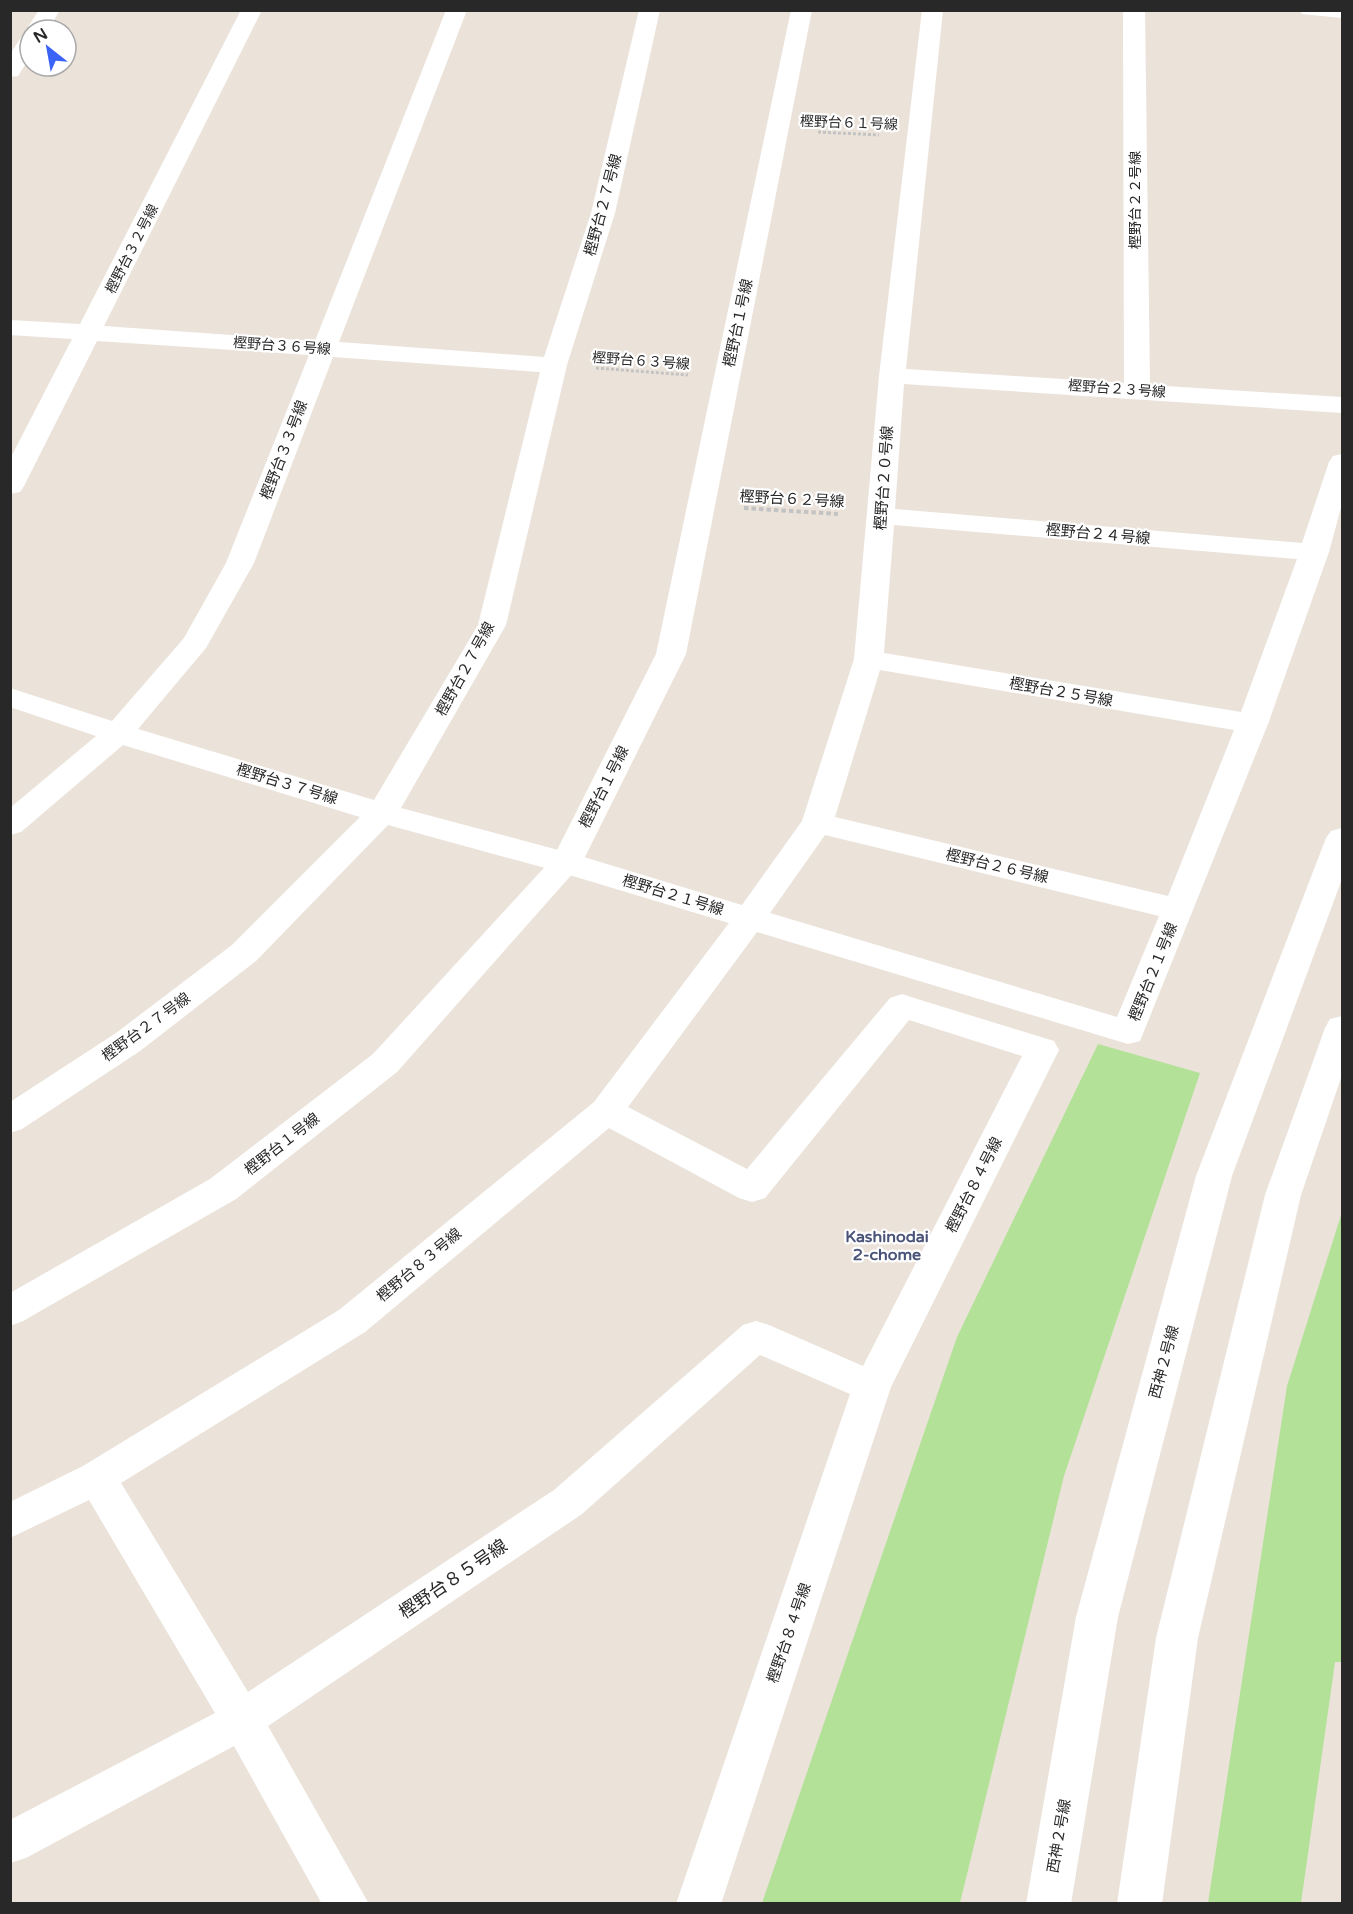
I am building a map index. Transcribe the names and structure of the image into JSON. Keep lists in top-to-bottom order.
{
  "streets": {
    "street": [
      "樫野台２２号線",
      "樫野台２７号線",
      "樫野台３２号線",
      "樫野台１号線",
      "樫野台３６号線",
      "樫野台２３号線",
      "樫野台３３号線",
      "樫野台２０号線",
      "樫野台２４号線",
      "樫野台２５号線",
      "樫野台３７号線",
      "樫野台２６号線",
      "樫野台２１号線",
      "樫野台８４号線",
      "樫野台８３号線",
      "西神２号線",
      "樫野台８５号線"
    ],
    "path": ["樫野台６１号線", "樫野台６３号線", "樫野台６２号線"]
  },
  "crossings": [
    ["樫野台６１号線", "樫野台１号線"],
    ["樫野台６１号線", "樫野台２０号線"],
    ["樫野台２２号線", "樫野台２３号線"],
    ["樫野台２７号線", "樫野台３６号線"],
    ["樫野台２７号線", "樫野台６３号線"],
    ["樫野台２７号線", "樫野台３７号線"],
    ["樫野台３２号線", "樫野台３６号線"],
    ["樫野台１号線", "樫野台６３号線"],
    ["樫野台１号線", "樫野台６２号線"],
    ["樫野台１号線", "樫野台３７号線"],
    ["樫野台１号線", "樫野台２１号線"],
    ["樫野台３６号線", "樫野台６３号線"],
    ["樫野台３６号線", "樫野台３３号線"],
    ["樫野台２３号線", "樫野台２０号線"],
    ["樫野台３３号線", "樫野台３７号線"],
    ["樫野台２０号線", "樫野台６２号線"],
    ["樫野台２０号線", "樫野台２４号線"],
    ["樫野台２０号線", "樫野台２５号線"],
    ["樫野台２０号線", "樫野台２６号線"],
    ["樫野台２０号線", "樫野台２１号線"],
    ["樫野台２０号線", "樫野台８３号線"],
    ["樫野台６２号線", "樫野台２４号線"],
    ["樫野台２４号線", "樫野台２１号線"],
    ["樫野台２５号線", "樫野台２１号線"],
    ["樫野台３７号線", "樫野台２１号線"],
    ["樫野台２６号線", "樫野台２１号線"],
    ["樫野台２１号線", "樫野台８３号線"],
    ["樫野台８４号線", "樫野台８３号線"],
    ["樫野台８４号線", "樫野台８５号線"]
  ],
  "districts": ["Kashinodai 2-chome"],
  "north": "top left"
}
